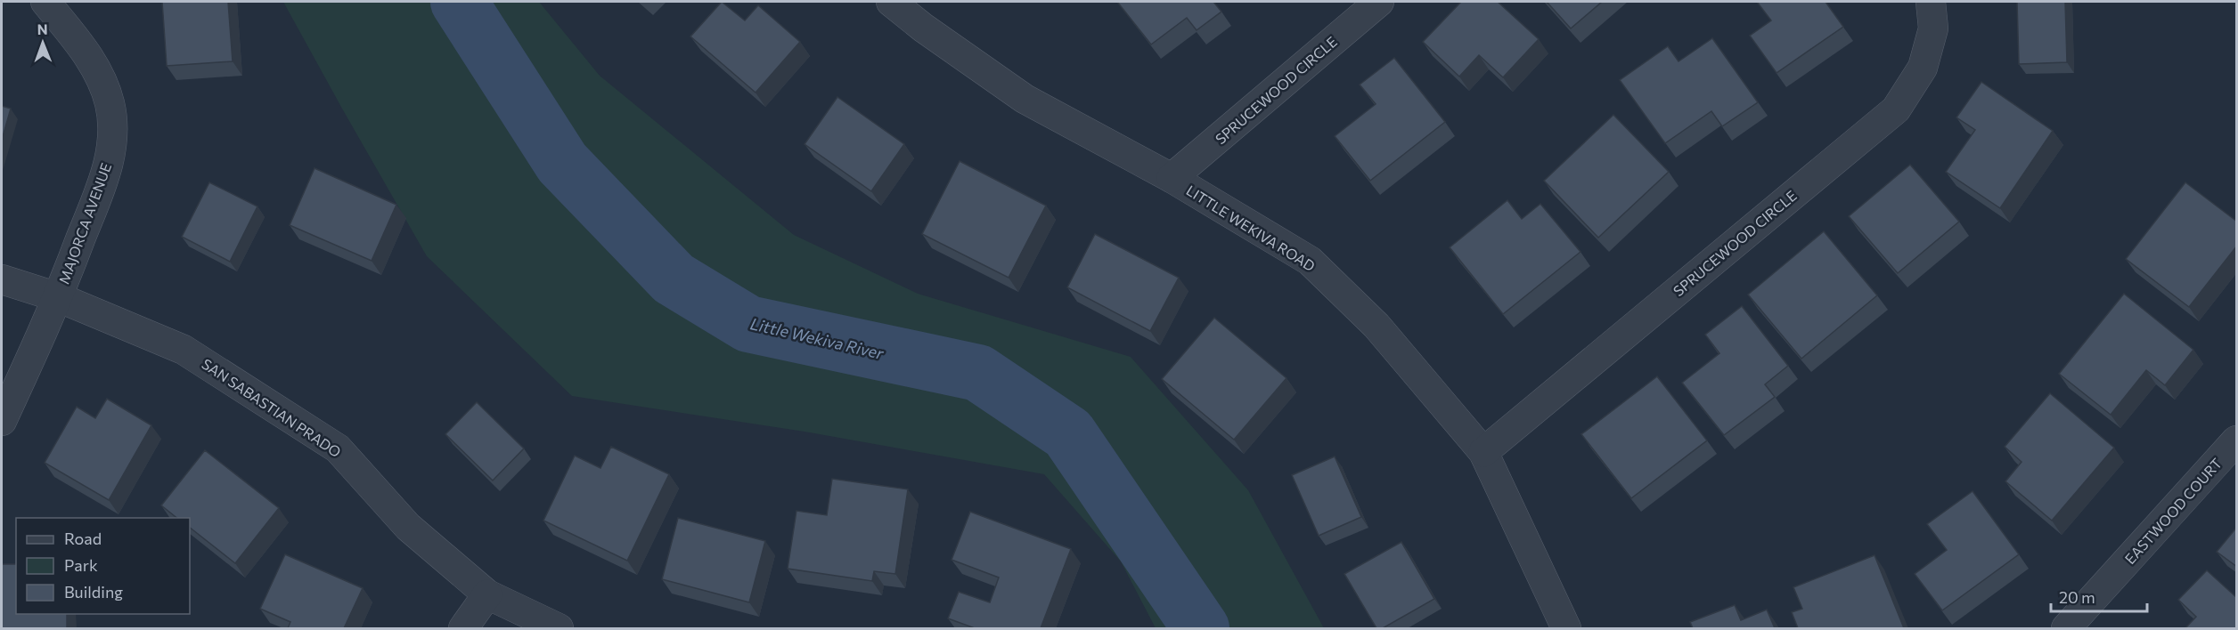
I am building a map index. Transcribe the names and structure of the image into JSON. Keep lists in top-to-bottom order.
{
  "streets": {
    "street": [
      "SPRUCEWOOD CIRCLE",
      "MAJORCA AVENUE",
      "LITTLE WEKIVA ROAD",
      "SAN SABASTIAN PRADO",
      "EASTWOOD COURT"
    ]
  },
  "crossings": [
    ["SPRUCEWOOD CIRCLE", "LITTLE WEKIVA ROAD"],
    ["MAJORCA AVENUE", "SAN SABASTIAN PRADO"]
  ],
  "water": ["Little Wekiva River"],
  "legend": ["Road", "Park", "Building"],
  "scale_bar": "20 m",
  "north": "top"
}
